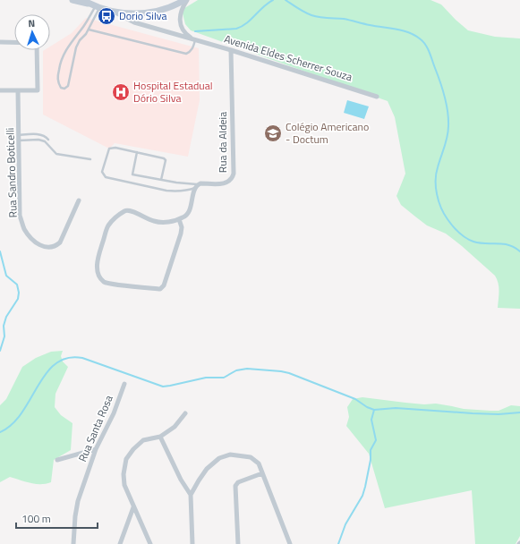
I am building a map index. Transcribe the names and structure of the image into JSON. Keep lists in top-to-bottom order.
{
  "streets": {
    "street": [
      "Avenida Eldes Scherrer Souza",
      "Rua da Aldeia",
      "Rua Sandro Boticelli",
      "Rua Santa Rosa"
    ]
  },
  "crossings": [
    ["Avenida Eldes Scherrer Souza", "Rua da Aldeia"]
  ],
  "places": {
    "bus stop": ["Dorio Silva"],
    "hospital": ["Hospital Estadual Dório Silva"],
    "school or university": ["Colégio Americano - Doctum"]
  },
  "scale_bar": "100 m",
  "north": "top"
}
